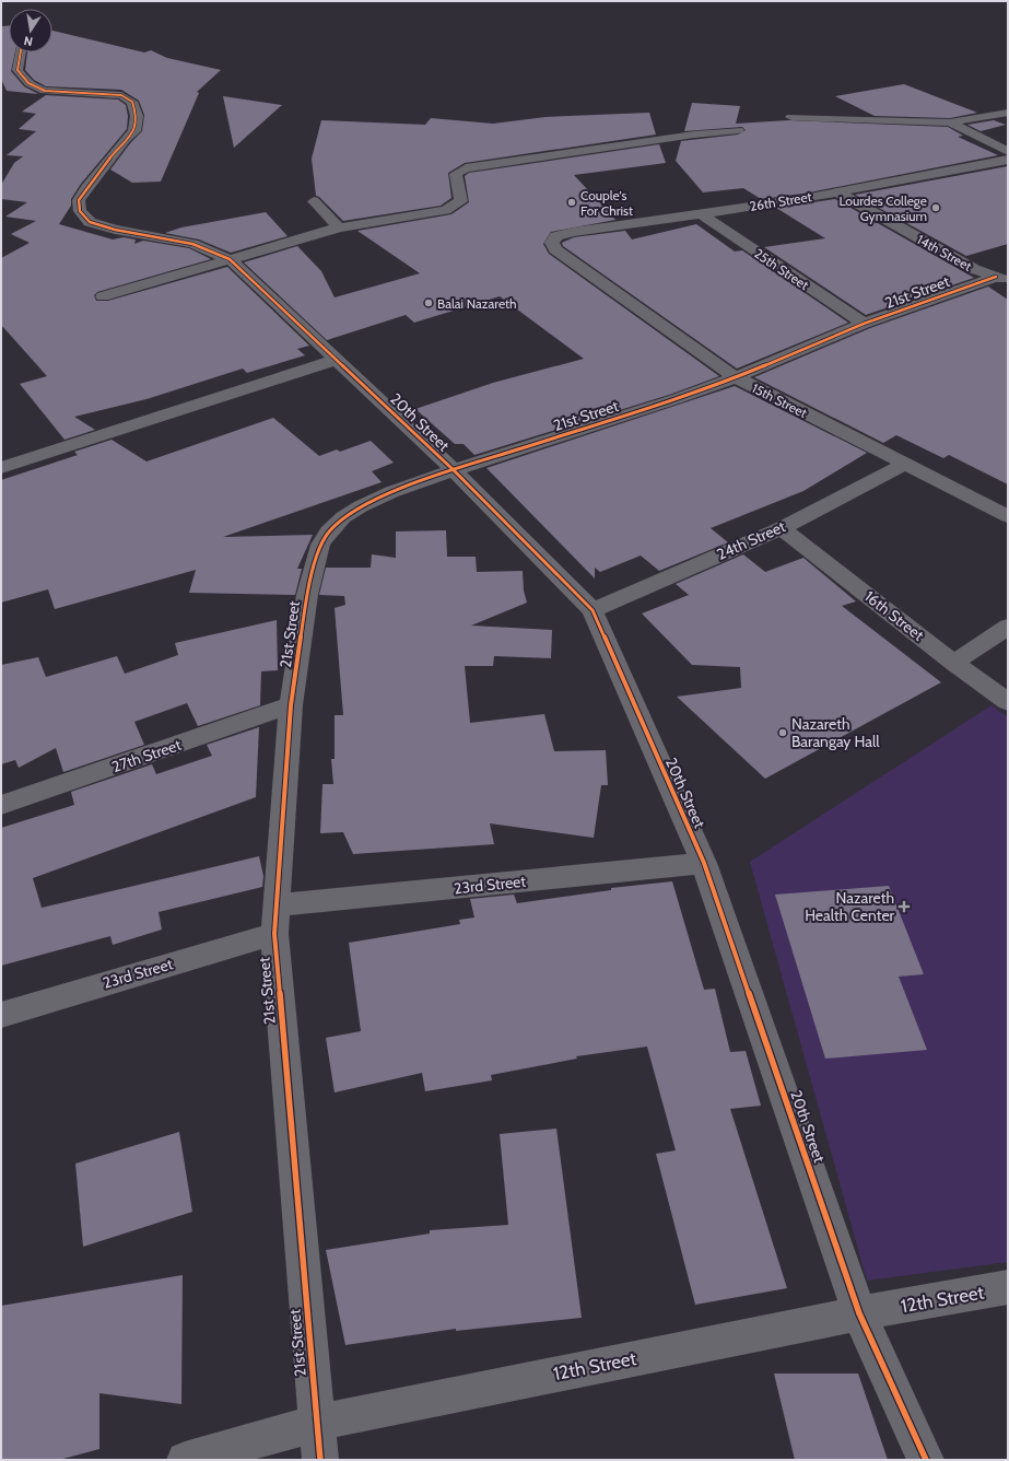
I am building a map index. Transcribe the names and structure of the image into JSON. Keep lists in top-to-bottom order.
{
  "streets": {
    "street": [
      "26th Street",
      "14th Street",
      "25th Street",
      "21st Street",
      "15th Street",
      "20th Street",
      "24th Street",
      "16th Street",
      "27th Street",
      "23rd Street",
      "12th Street"
    ]
  },
  "crossings": [
    ["26th Street", "14th Street"],
    ["26th Street", "25th Street"],
    ["26th Street", "15th Street"],
    ["14th Street", "21st Street"],
    ["25th Street", "21st Street"],
    ["21st Street", "15th Street"],
    ["21st Street", "20th Street"],
    ["21st Street", "27th Street"],
    ["21st Street", "23rd Street"],
    ["21st Street", "12th Street"],
    ["15th Street", "24th Street"],
    ["20th Street", "24th Street"],
    ["20th Street", "23rd Street"],
    ["20th Street", "12th Street"],
    ["24th Street", "16th Street"]
  ],
  "places": {
    "other": [
      "Couple's For Christ",
      "Lourdes College Gymnasium",
      "Balai Nazareth",
      "Nazareth Barangay Hall"
    ],
    "health": ["Nazareth Health Center"]
  },
  "north": "bottom"
}
